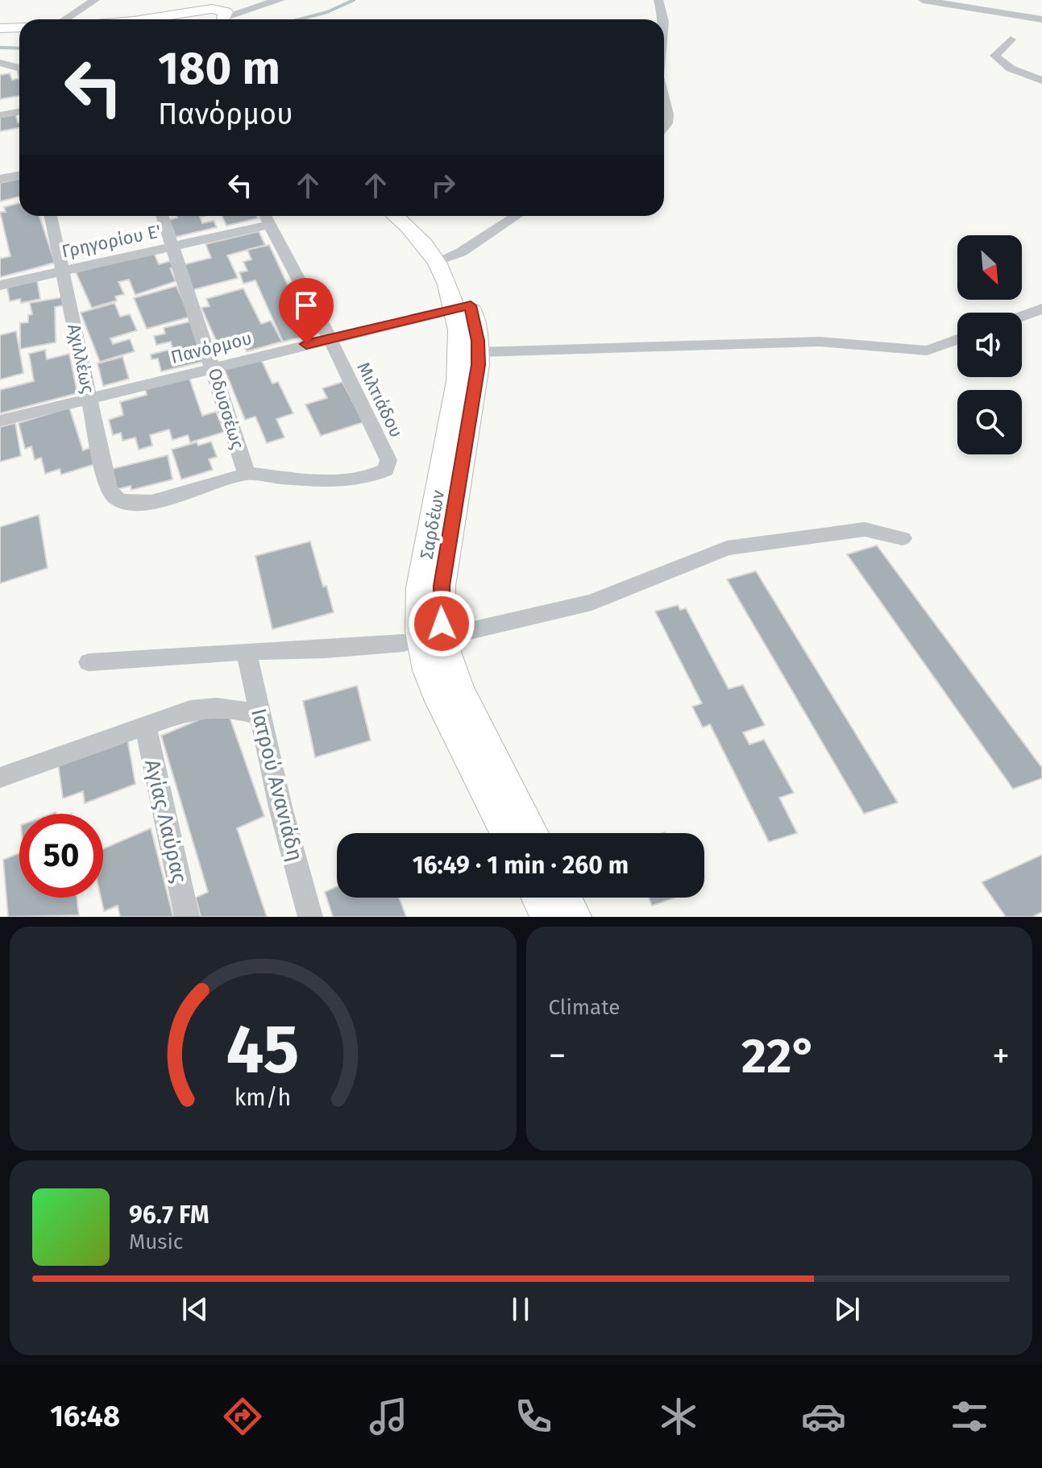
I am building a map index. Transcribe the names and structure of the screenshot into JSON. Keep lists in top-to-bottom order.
{
  "streets": {
    "main road": ["Σαρδέων"],
    "street": [
      "Γρηγορίου Ε'",
      "Πανόρμου",
      "Αχιλλέως",
      "Μιλτιάδου",
      "Οδυσσέως",
      "Ιατρού Ανανιάδη",
      "Αγίας Λαύρας"
    ]
  },
  "crossings": [
    ["Γρηγορίου Ε'", "Αχιλλέως"],
    ["Γρηγορίου Ε'", "Μιλτιάδου"],
    ["Γρηγορίου Ε'", "Οδυσσέως"],
    ["Πανόρμου", "Αχιλλέως"],
    ["Πανόρμου", "Μιλτιάδου"],
    ["Πανόρμου", "Οδυσσέως"],
    ["Πανόρμου", "Σαρδέων"],
    ["Αχιλλέως", "Οδυσσέως"],
    ["Μιλτιάδου", "Οδυσσέως"]
  ],
  "north": "bottom right",
  "page": {
    "turn": ["180 m", "Πανόρμου"],
    "limit": "50",
    "trip": "16:49 · 1 min · 260 m",
    "tile": "Climate",
    "heat": ["−", "22°", "+"],
    "song": ["96.7 FM", "Music"],
    "tabs": "16:48",
    "gauge": ["45", "km/h"]
  }
}
